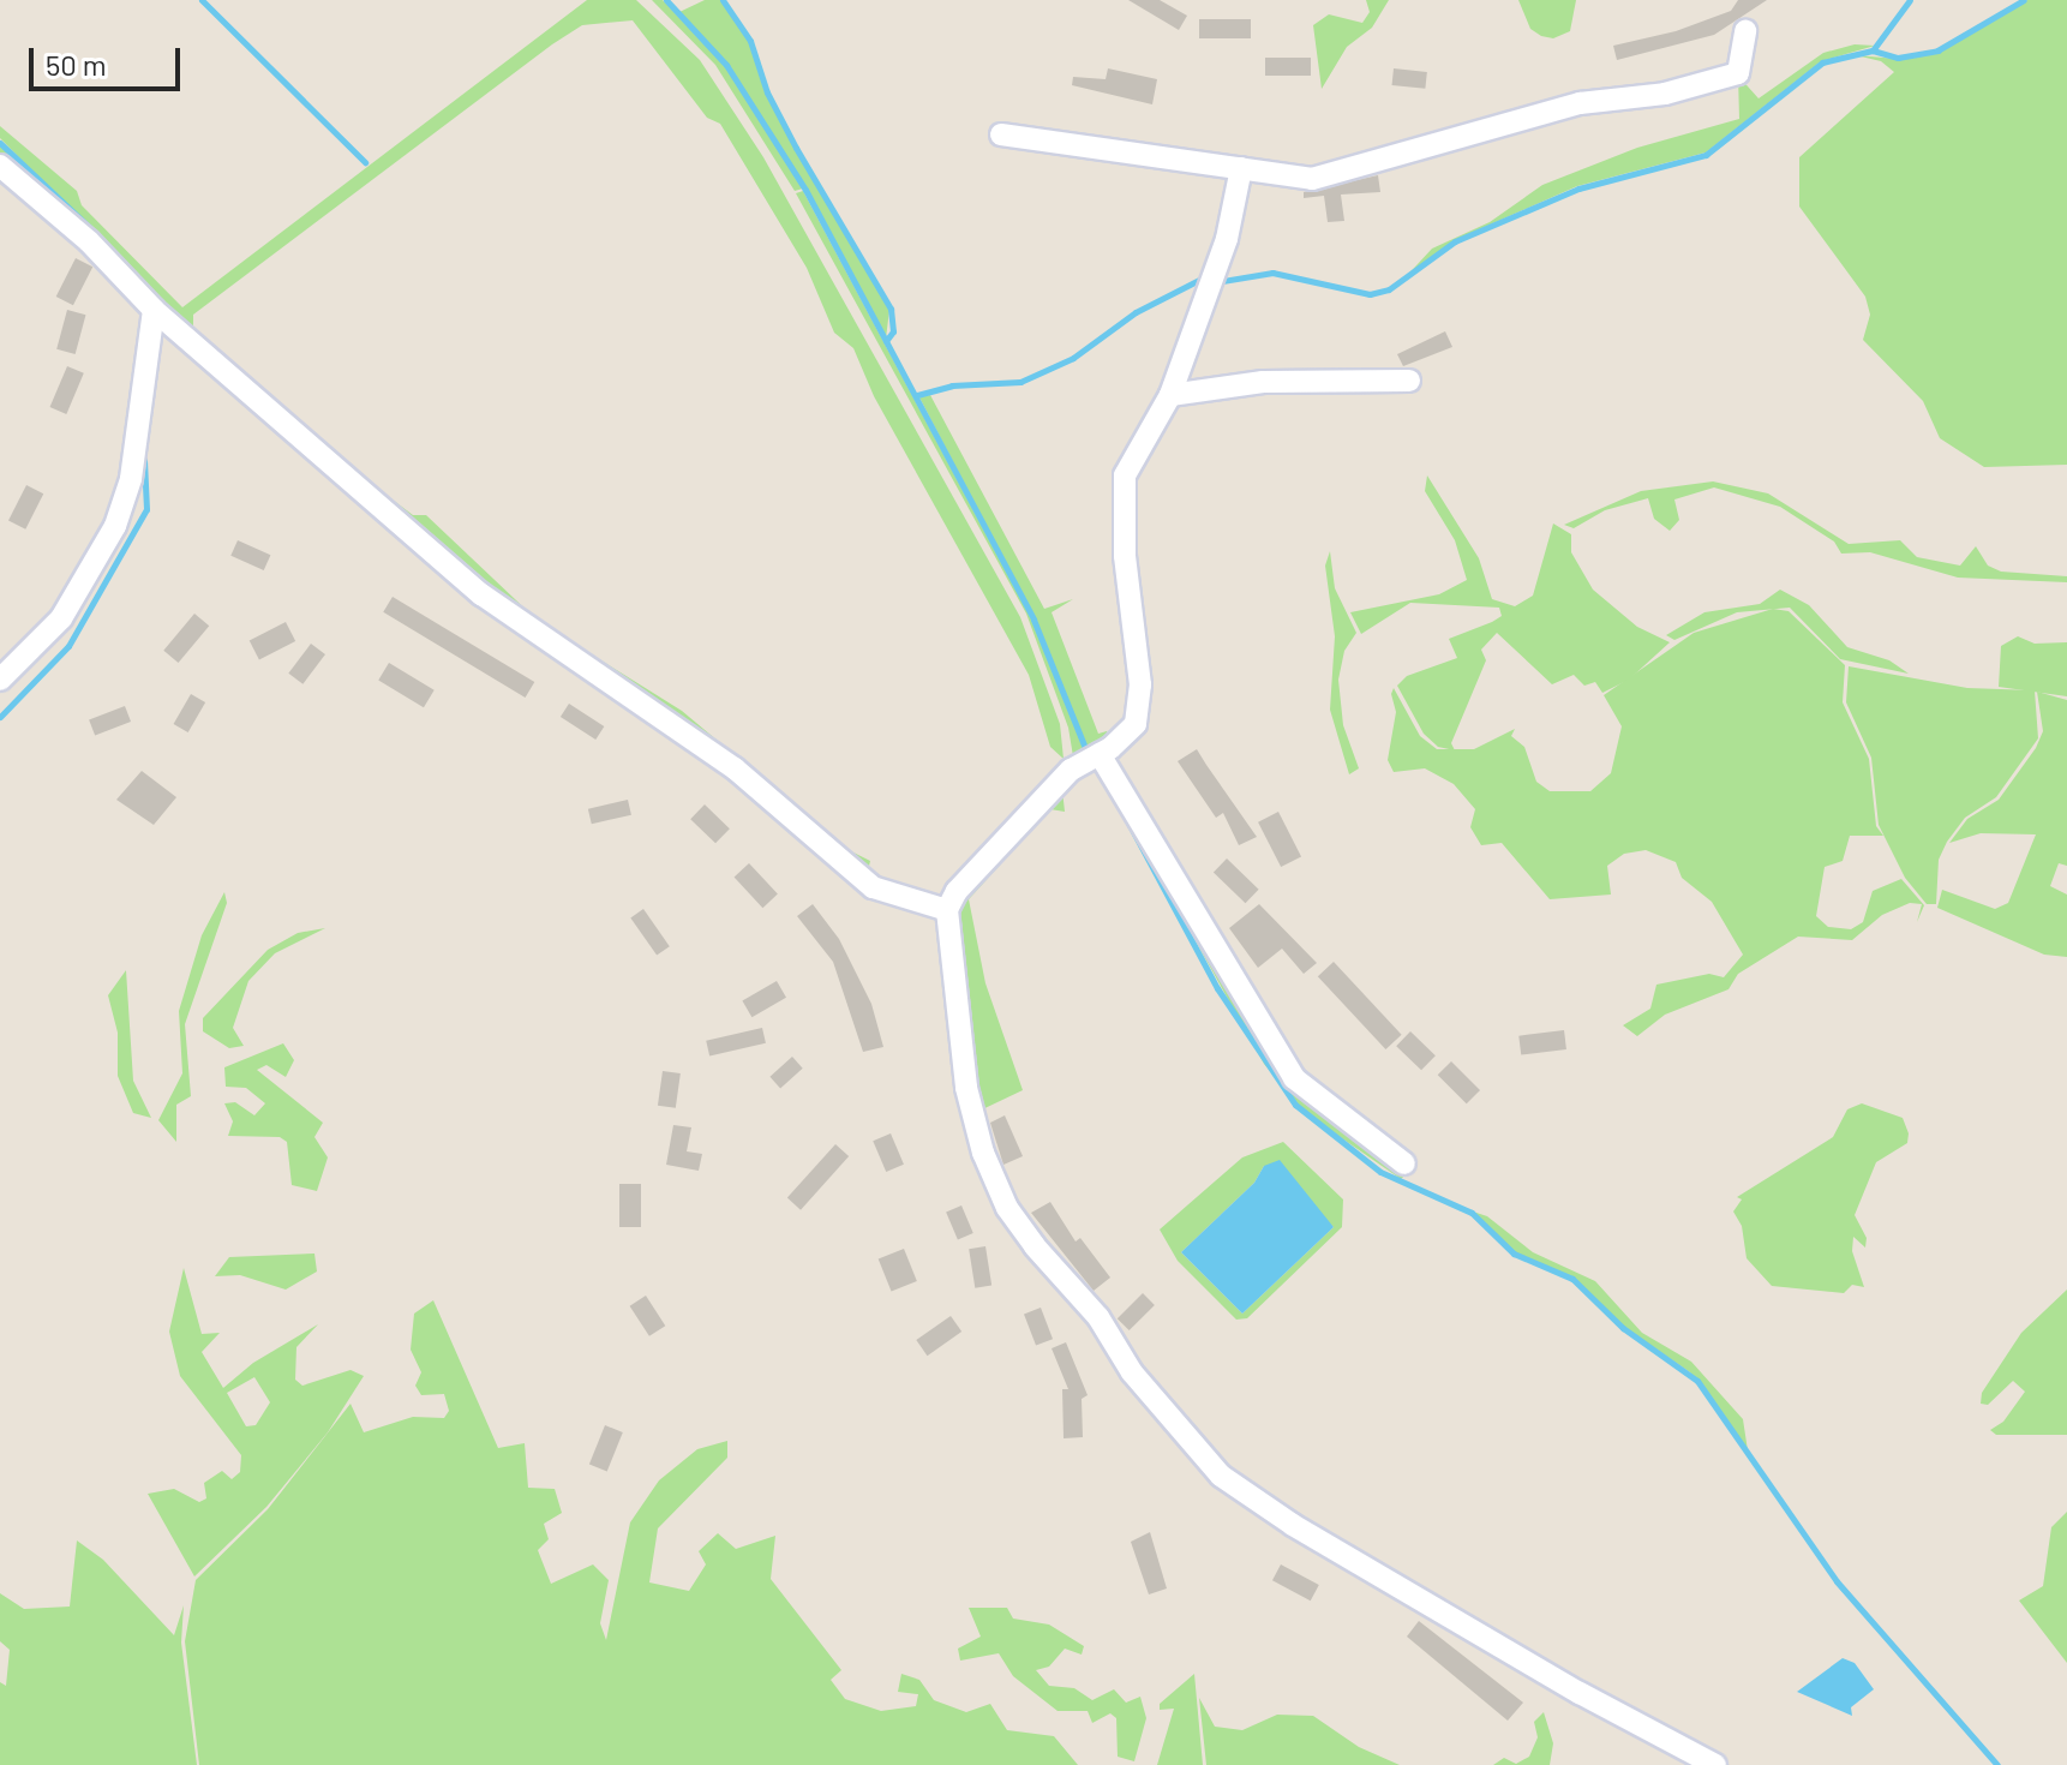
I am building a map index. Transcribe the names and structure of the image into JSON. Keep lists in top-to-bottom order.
{
  "scale_bar": "50 m"
}
